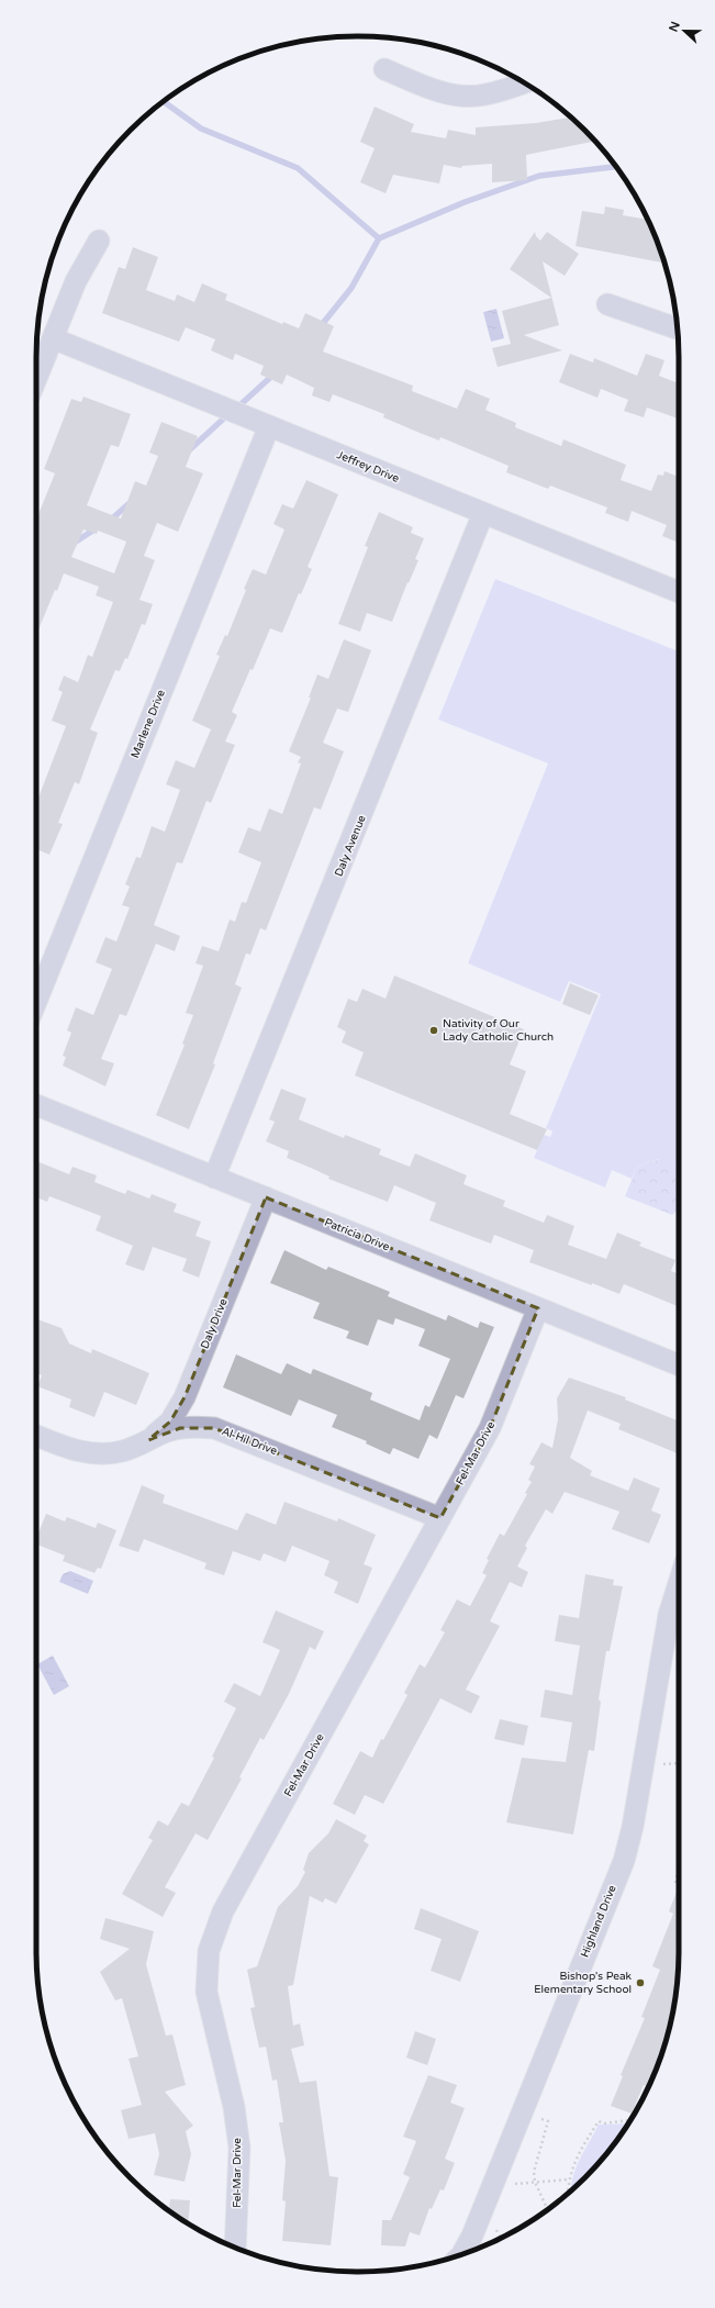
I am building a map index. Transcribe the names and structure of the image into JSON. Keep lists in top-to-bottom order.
{
  "streets": {
    "street": [
      "Jeffrey Drive",
      "Marlene Drive",
      "Daly Avenue",
      "Patricia Drive",
      "Daly Drive",
      "Al-Hil Drive",
      "Fel-Mar Drive",
      "Highland Drive"
    ]
  },
  "crossings": [
    ["Jeffrey Drive", "Marlene Drive"],
    ["Jeffrey Drive", "Daly Avenue"],
    ["Daly Avenue", "Patricia Drive"],
    ["Patricia Drive", "Daly Drive"],
    ["Patricia Drive", "Fel-Mar Drive"],
    ["Daly Drive", "Al-Hil Drive"],
    ["Al-Hil Drive", "Fel-Mar Drive"]
  ],
  "places": ["Nativity of Our Lady Catholic Church", "Bishop's Peak Elementary School"],
  "north": "left"
}
